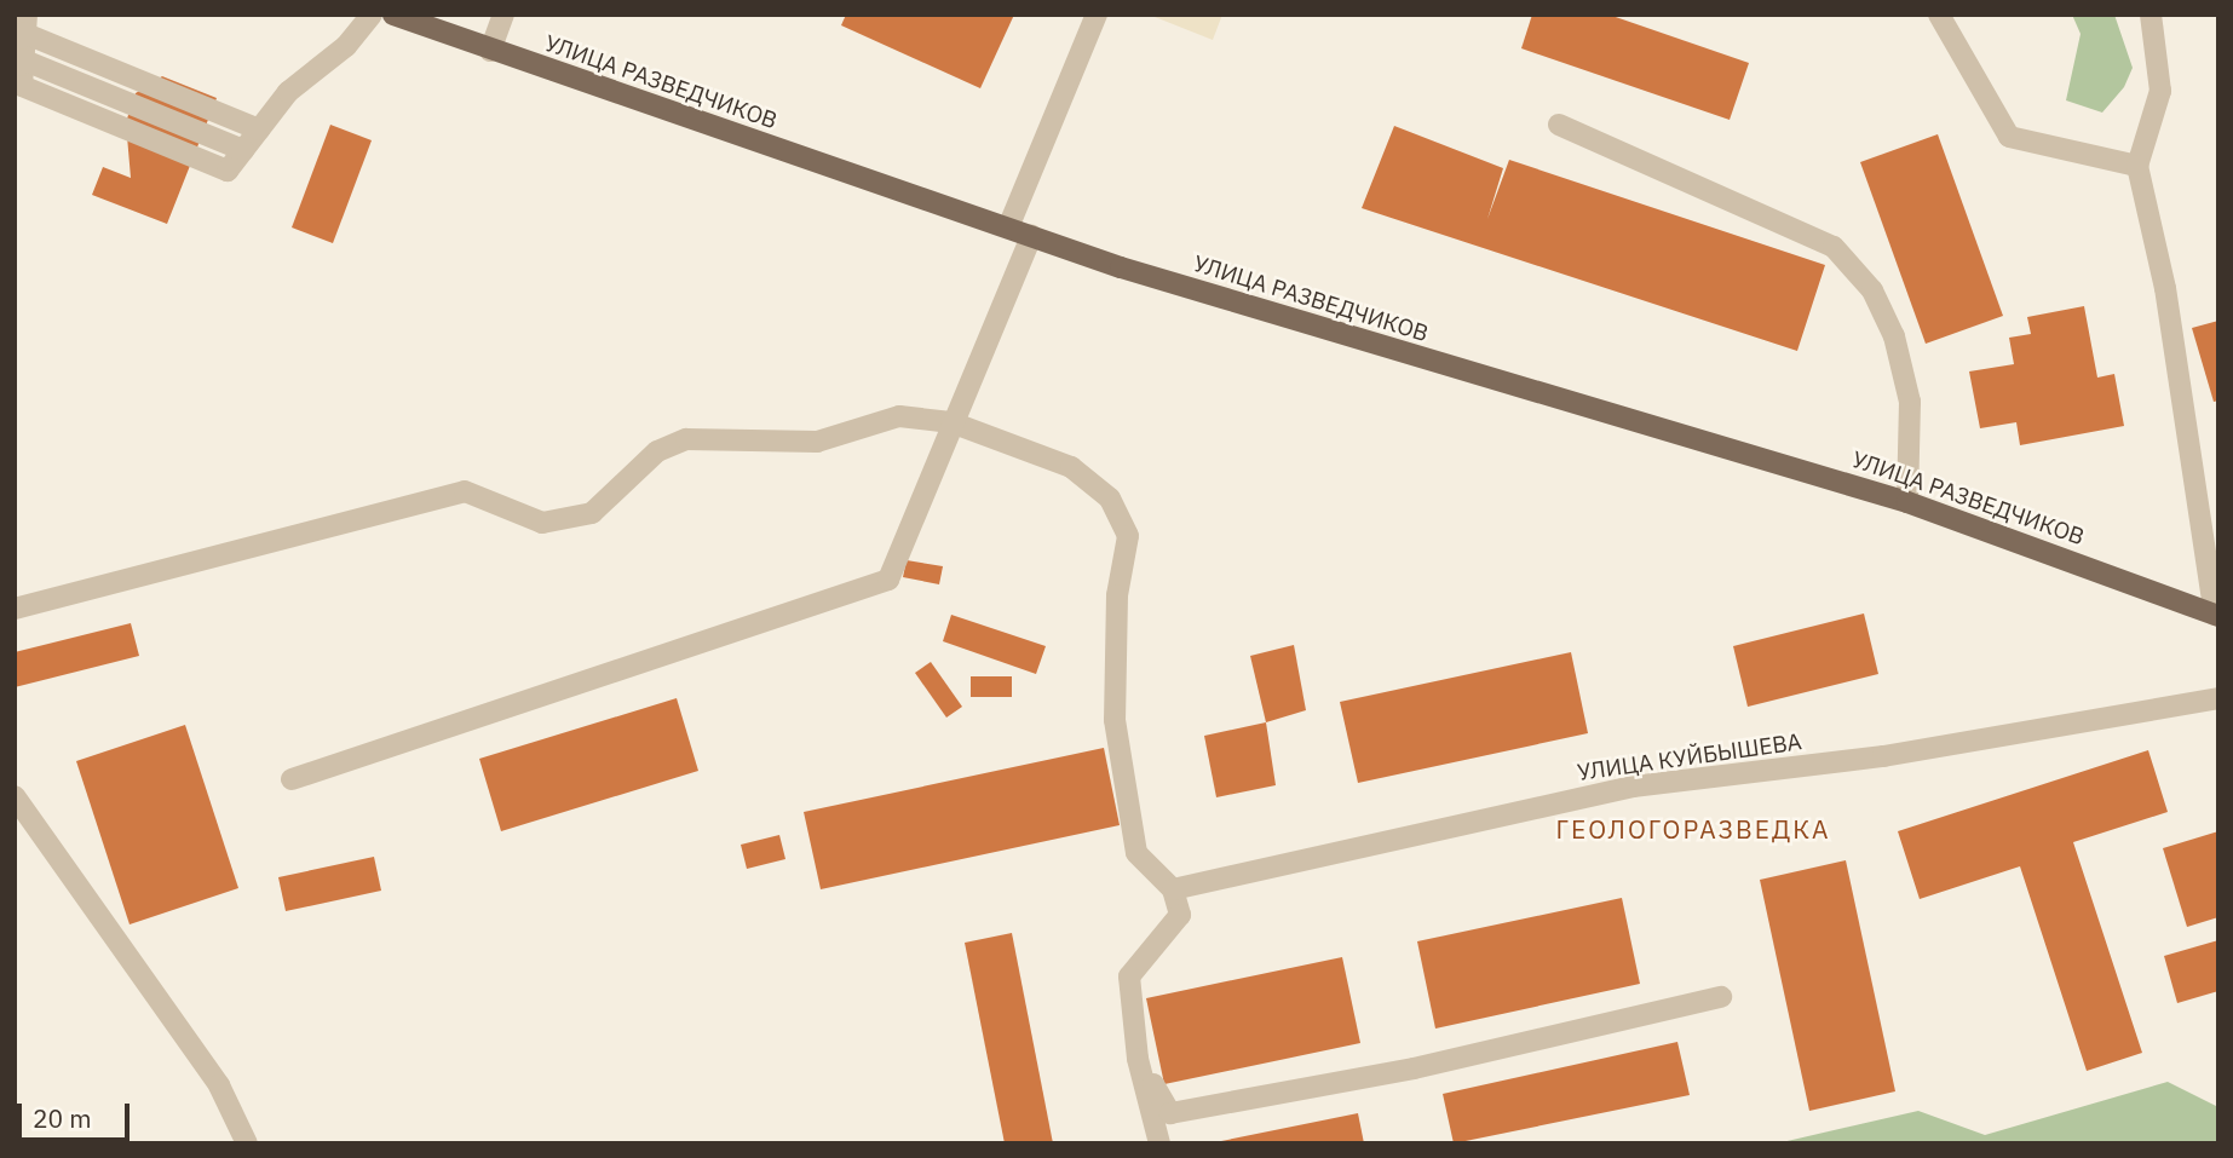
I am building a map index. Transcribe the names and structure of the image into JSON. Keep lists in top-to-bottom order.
{
  "streets": {
    "main road": ["УЛИЦА РАЗВЕДЧИКОВ"],
    "street": ["УЛИЦА КУЙБЫШЕВА"]
  },
  "districts": ["ГЕОЛОГОРАЗВЕДКА"],
  "scale_bar": "20 m"
}
